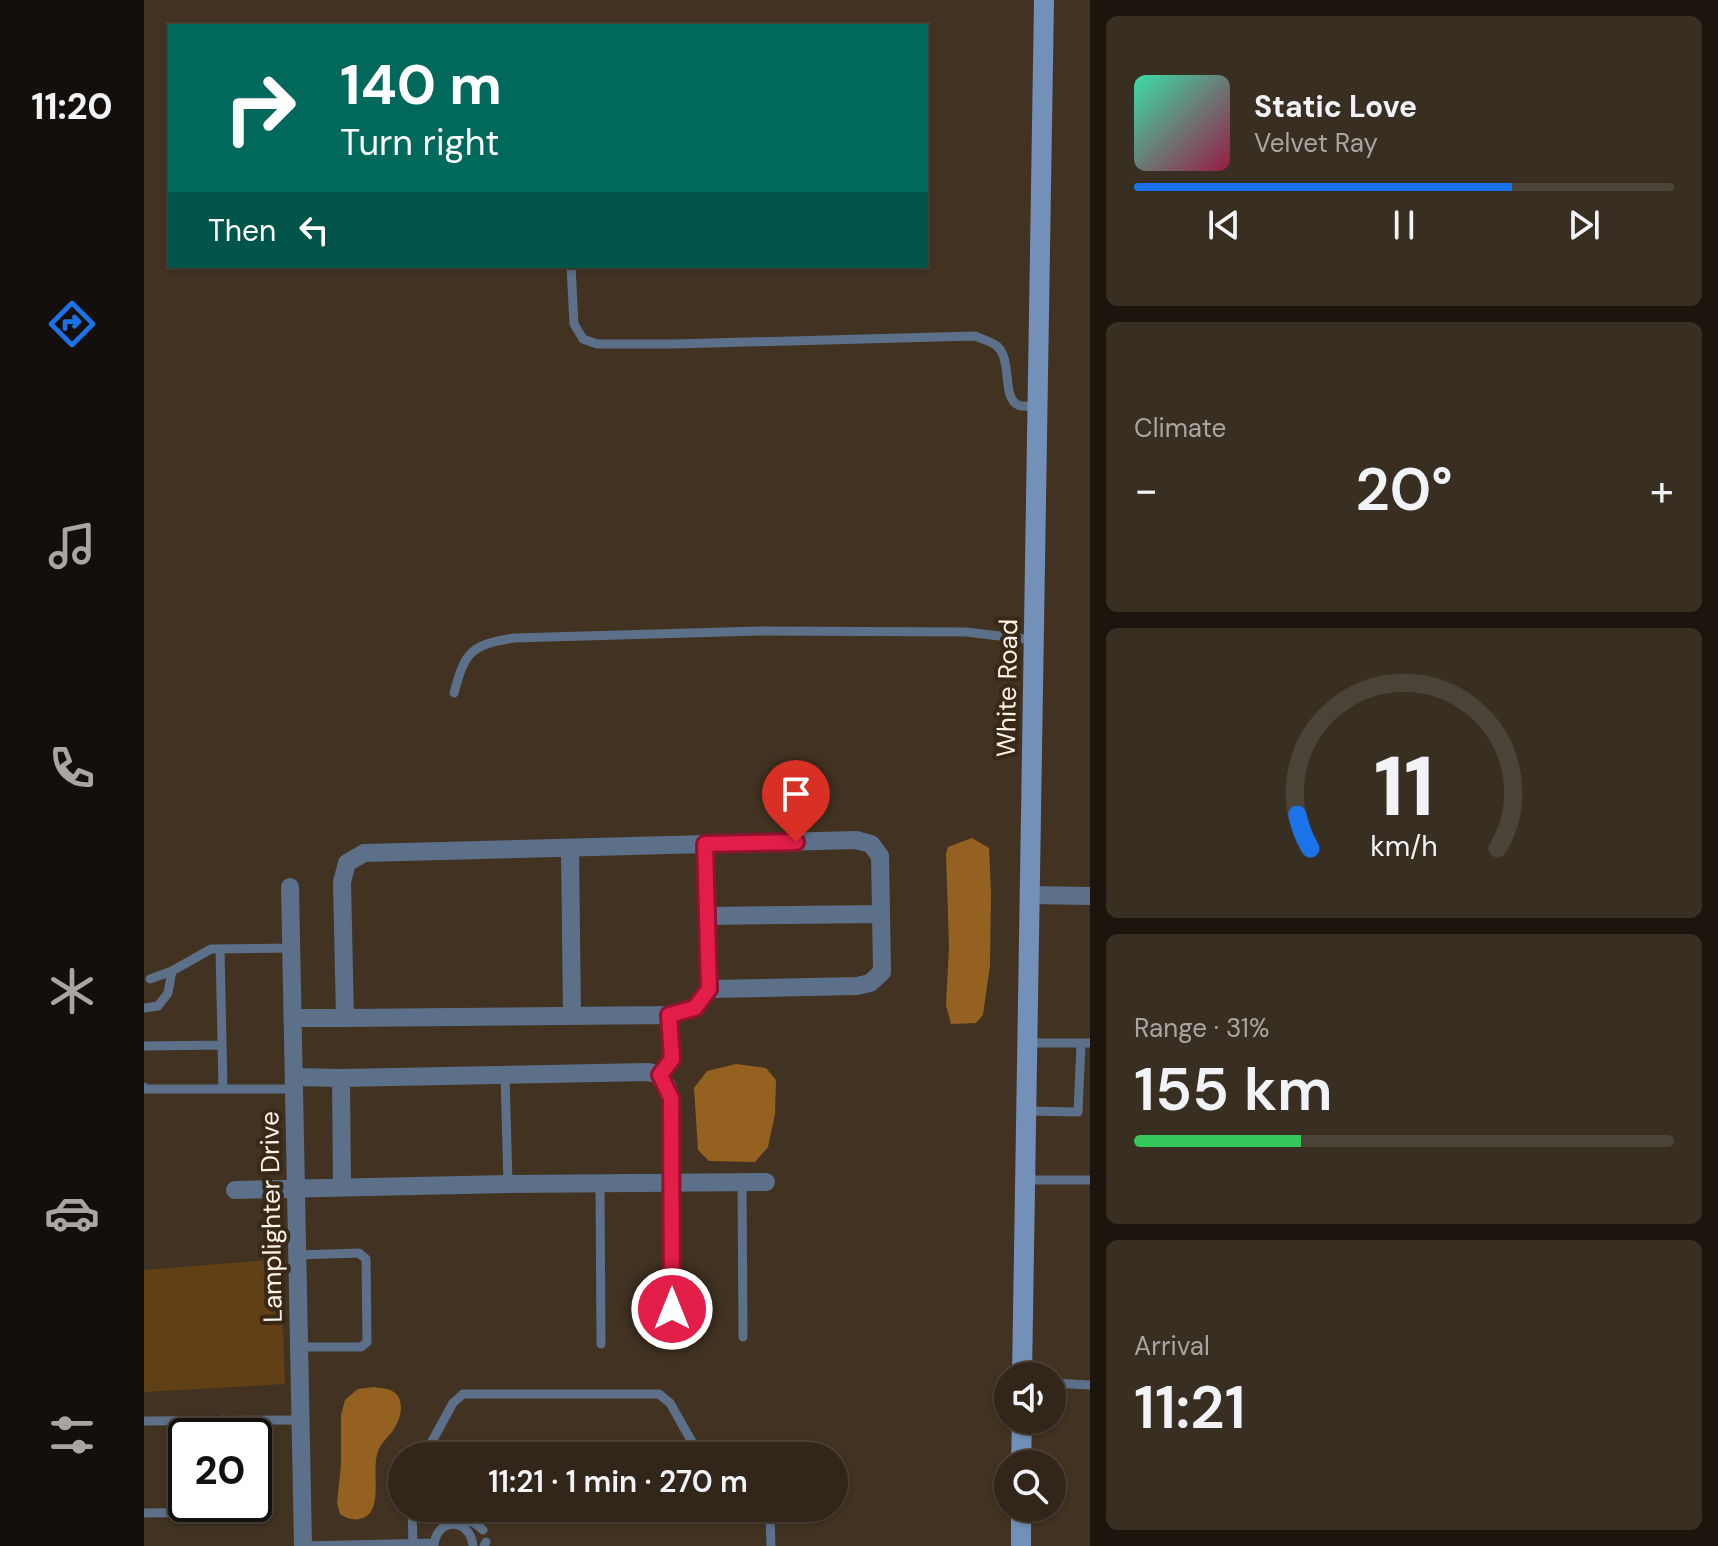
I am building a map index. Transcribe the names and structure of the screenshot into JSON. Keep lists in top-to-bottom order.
{
  "streets": {
    "street": ["White Road", "Lamplighter Drive"]
  },
  "page": {
    "tabs": "11:20",
    "turn": ["140 m", "Turn right"],
    "song": ["Static Love", "Velvet Ray"],
    "then": "Then",
    "tile": [
      "Climate",
      ["Range · 31%", "155 km"],
      ["Arrival", "11:21"]
    ],
    "heat": ["−", "20°", "+"],
    "limit": "20",
    "trip": "11:21 · 1 min · 270 m",
    "gauge": ["11", "km/h"]
  }
}
